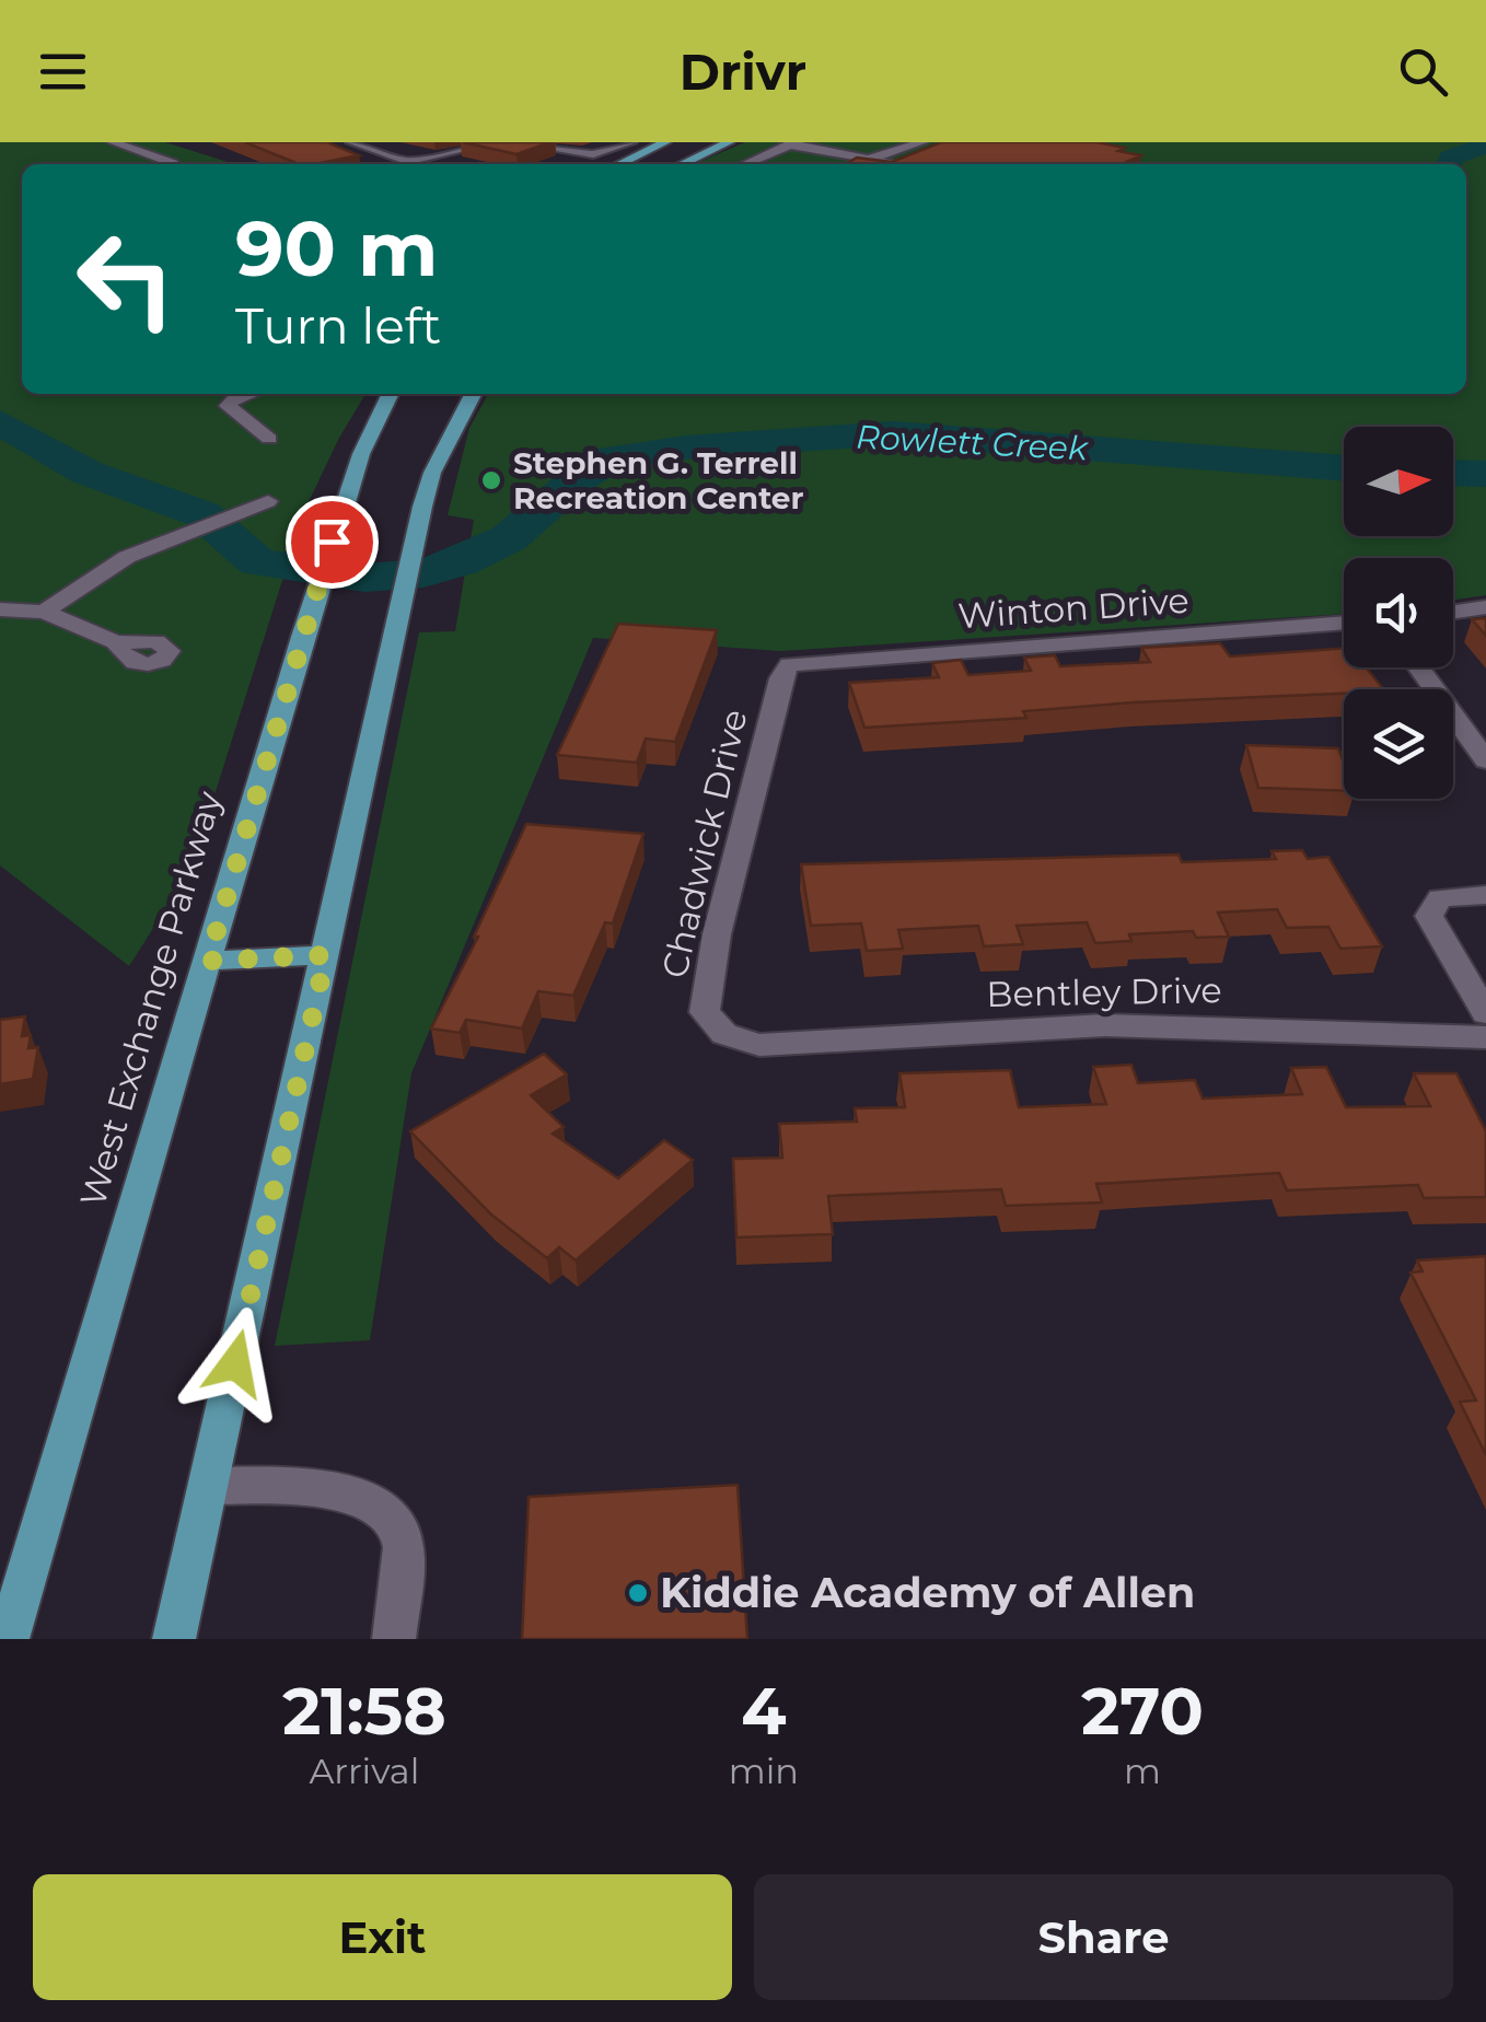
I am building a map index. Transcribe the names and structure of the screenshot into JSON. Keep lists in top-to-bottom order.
{
  "streets": {
    "main road": ["West Exchange Parkway"],
    "street": ["Winton Drive", "Chadwick Drive", "Bentley Drive"]
  },
  "crossings": [
    ["Winton Drive", "Chadwick Drive"],
    ["Chadwick Drive", "Bentley Drive"]
  ],
  "water": ["Rowlett Creek"],
  "places": ["Stephen G. Terrell Recreation Center", "Kiddie Academy of Allen"],
  "north": "right",
  "page": {
    "header": "Drivr",
    "turn": ["90 m", "Turn left"],
    "eta": [
      "21:58",
      "Arrival",
      "4",
      "min",
      "270",
      "m"
    ],
    "buttons": ["Exit", "Share"]
  }
}
